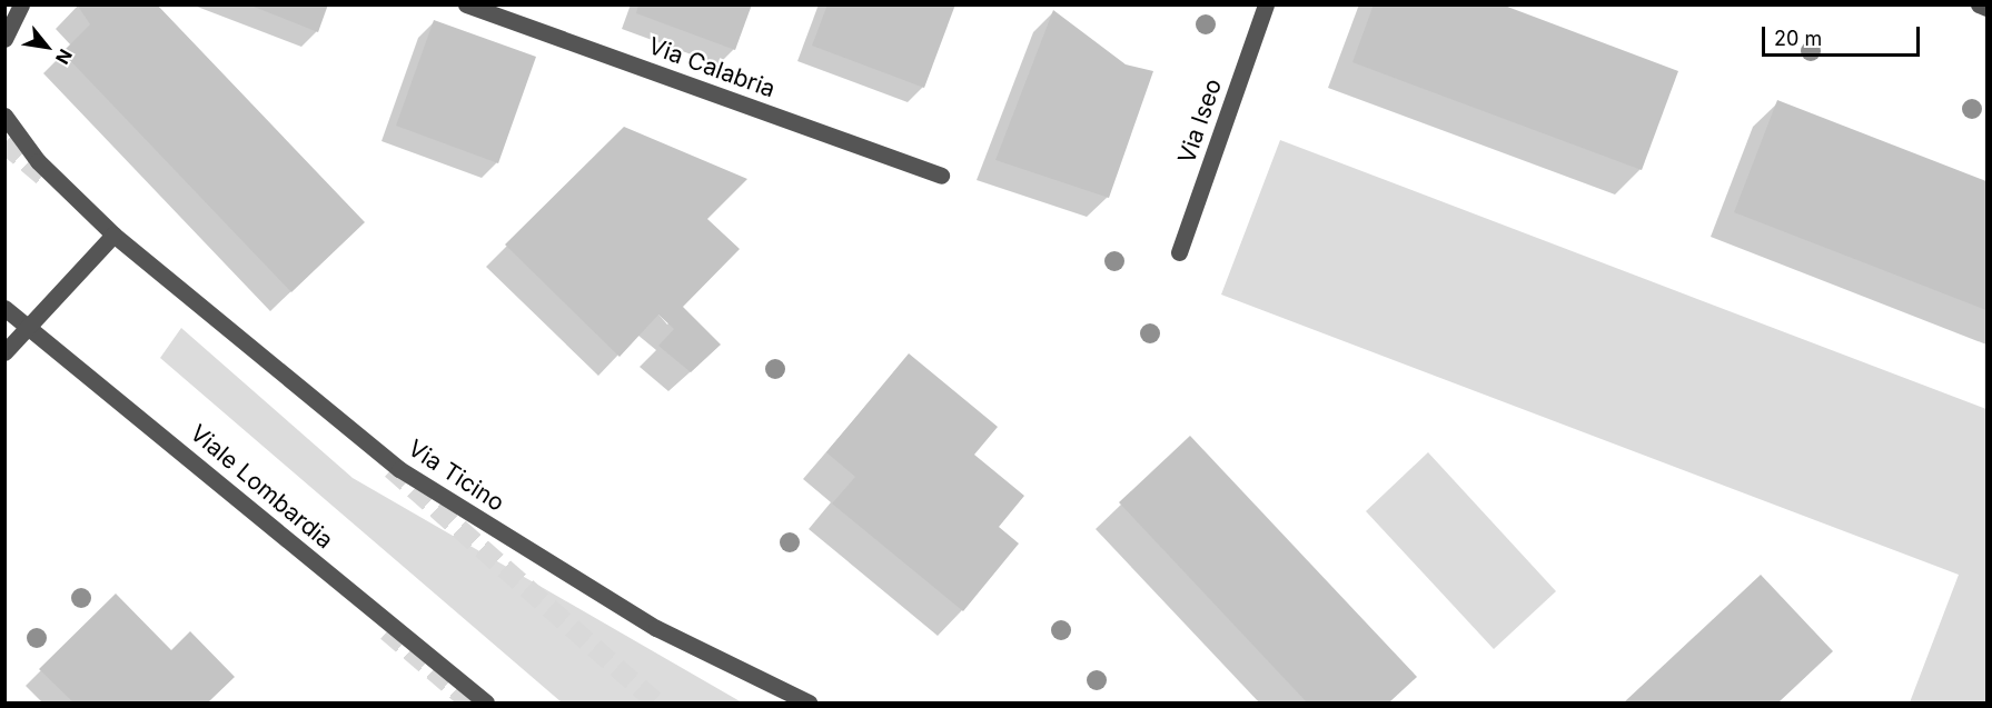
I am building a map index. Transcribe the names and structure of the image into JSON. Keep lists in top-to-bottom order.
{
  "streets": {
    "street": [
      "Via Calabria",
      "Via Iseo",
      "Via Ticino",
      "Viale Lombardia"
    ]
  },
  "scale_bar": "20 m",
  "north": "bottom right"
}
